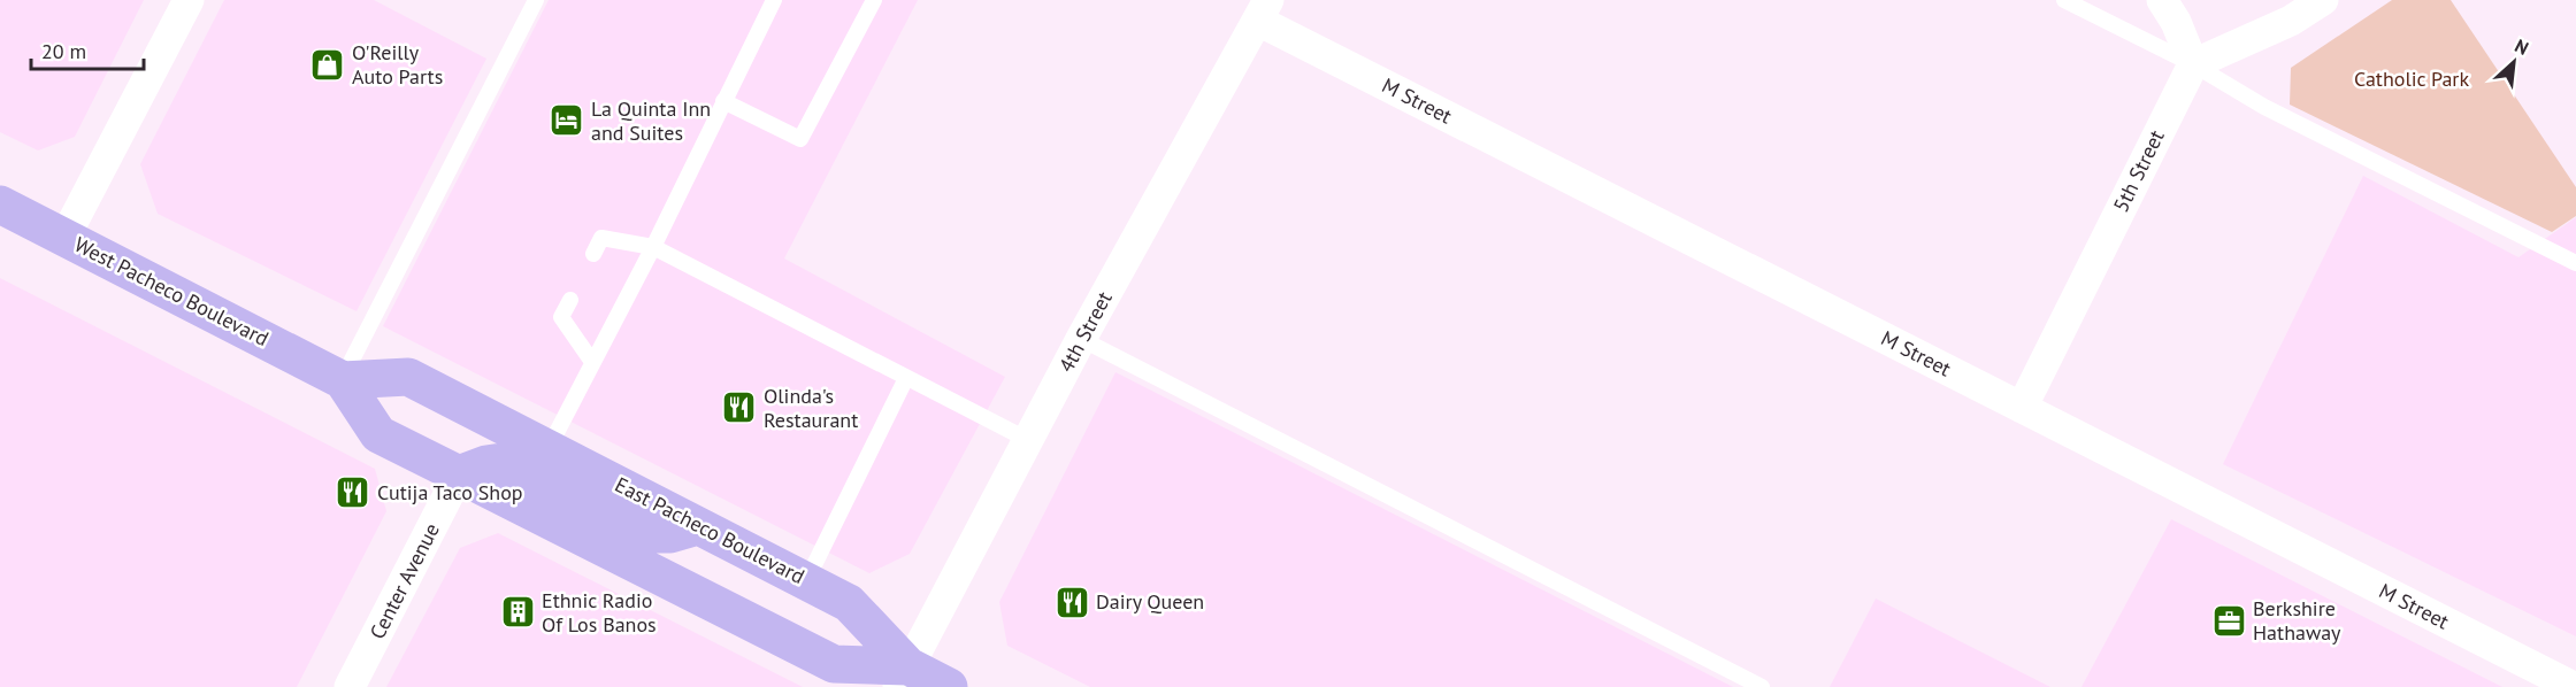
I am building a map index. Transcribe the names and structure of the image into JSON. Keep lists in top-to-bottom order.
{
  "streets": {
    "highway": ["West Pacheco Boulevard", "East Pacheco Boulevard"],
    "street": [
      "M Street",
      "5th Street",
      "4th Street",
      "Center Avenue"
    ]
  },
  "crossings": [
    ["M Street", "5th Street"],
    ["M Street", "4th Street"],
    ["West Pacheco Boulevard", "East Pacheco Boulevard"],
    ["West Pacheco Boulevard", "Center Avenue"],
    ["4th Street", "East Pacheco Boulevard"],
    ["East Pacheco Boulevard", "Center Avenue"]
  ],
  "parks": ["Catholic Park"],
  "places": {
    "shop": ["O'Reilly Auto Parts"],
    "hotel": ["La Quinta Inn and Suites"],
    "restaurant": ["Olinda's Restaurant", "Cutija Taco Shop", "Dairy Queen"],
    "building": ["Ethnic Radio Of Los Banos"],
    "office": ["Berkshire Hathaway"]
  },
  "scale_bar": "20 m",
  "north": "top right"
}
